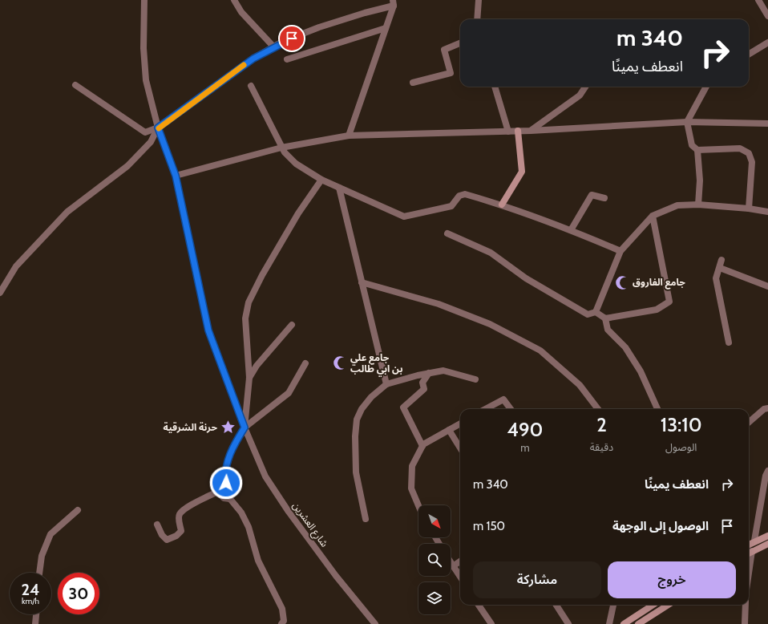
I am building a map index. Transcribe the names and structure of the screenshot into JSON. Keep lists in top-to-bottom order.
{
  "streets": {
    "street": ["شارع العشرين"]
  },
  "places": {
    "mosque": ["جامع الفاروق", "جامع علي بن ابي طالب"],
    "place": ["حرنة الشرقية"]
  },
  "north": "bottom right",
  "page": {
    "turn": ["340 m", "انعطف يمينًا"],
    "eta": [
      "13:10",
      "الوصول",
      "2",
      "دقيقة",
      "490",
      "m"
    ],
    "list": [
      {
        "name": "انعطف يمينًا",
        "value": "340 m"
      },
      {
        "name": "الوصول إلى الوجهة",
        "value": "150 m"
      }
    ],
    "buttons": ["خروج", "مشاركة"],
    "speed": "24 km/h",
    "limit": "30"
  }
}
